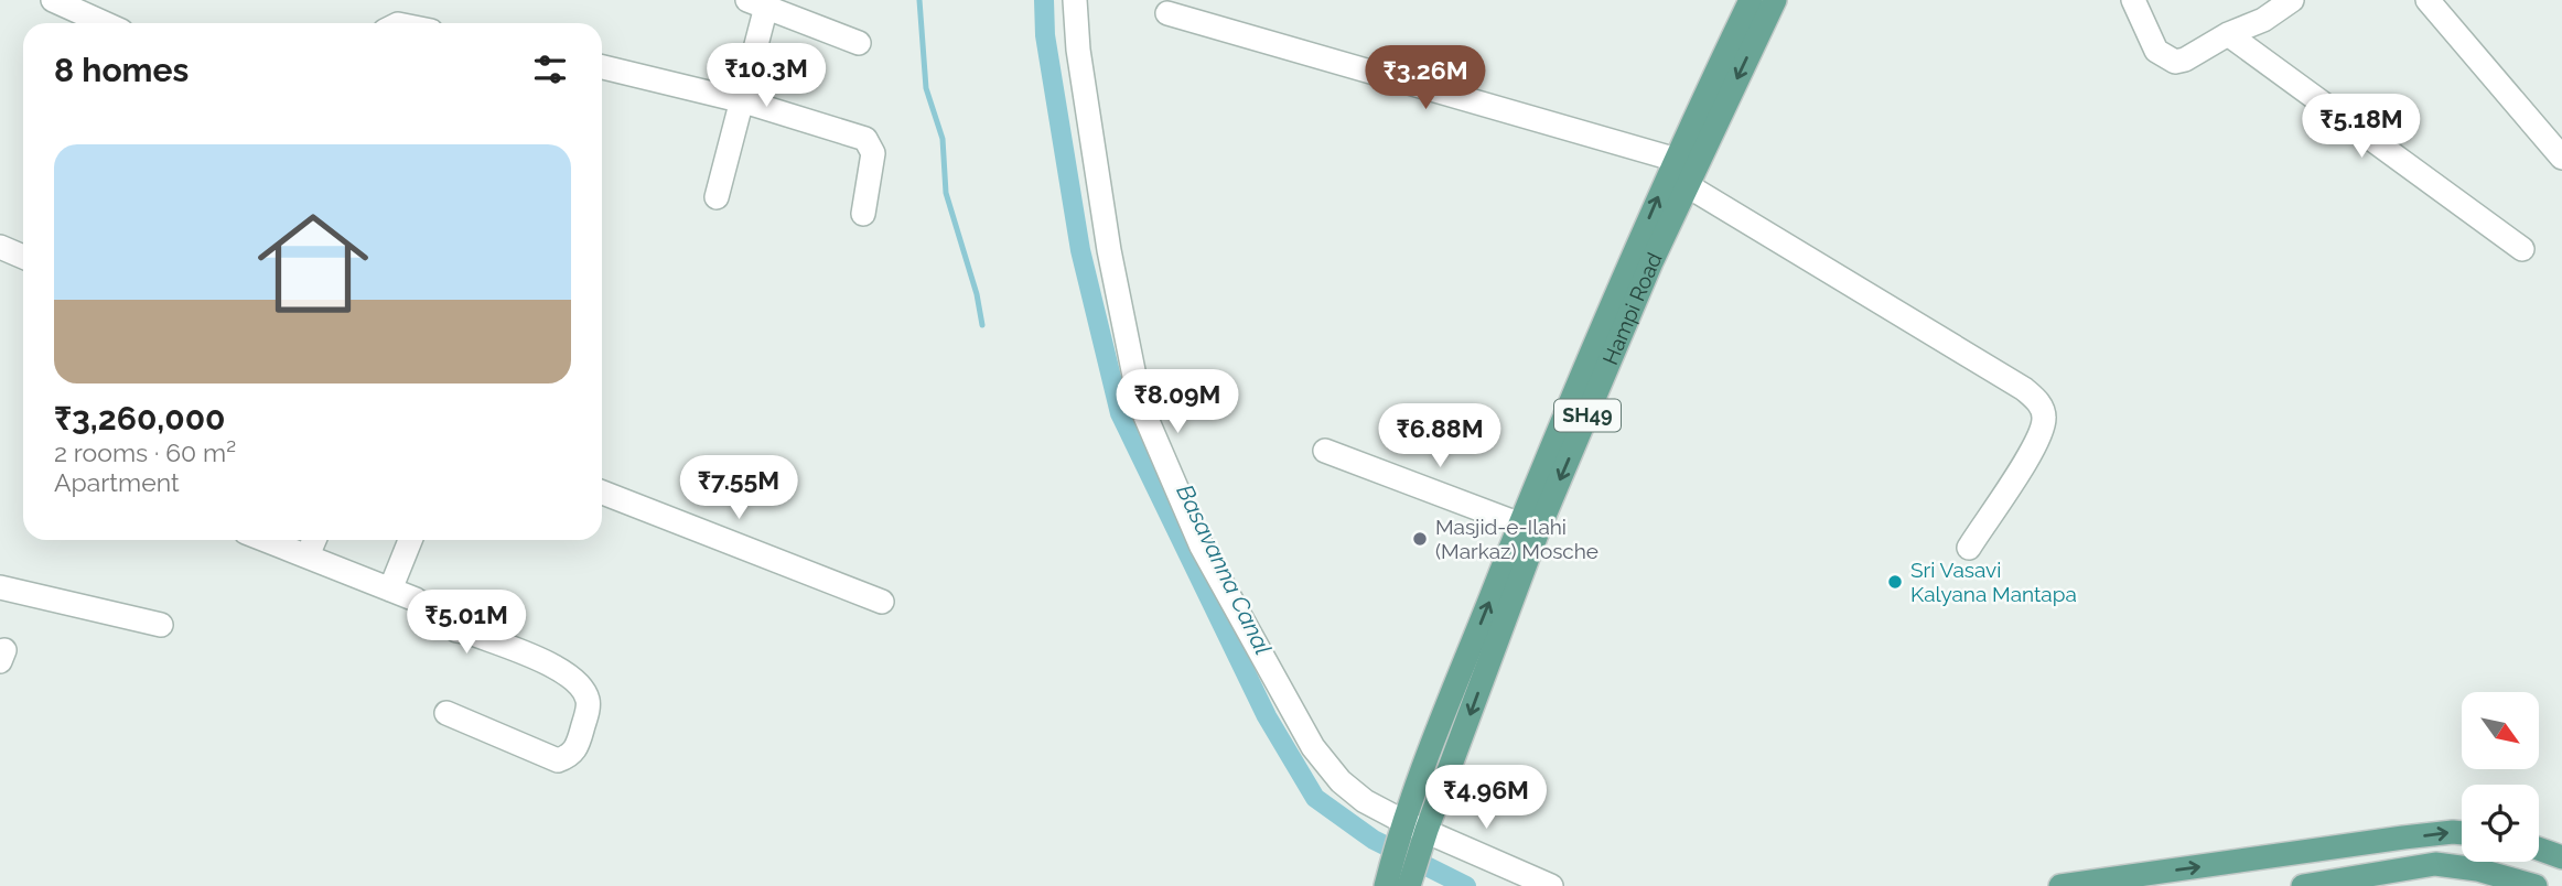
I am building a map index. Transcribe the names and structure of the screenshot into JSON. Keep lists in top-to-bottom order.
{
  "streets": {
    "main road": ["Hampi Road", "SH49"]
  },
  "crossings": [
    ["Hampi Road", "SH49"]
  ],
  "water": ["Basavanna Canal"],
  "places": ["Masjid-e-Ilahi (Markaz) Mosche", "Sri Vasavi Kalyana Mantapa"],
  "north": "bottom right",
  "page": {
    "heading": "8 homes",
    "price": [
      "₹10.3M",
      "₹3.26M",
      "₹5.18M",
      "₹8.09M",
      "₹6.88M",
      "₹7.55M",
      "₹5.01M",
      "₹4.96M"
    ],
    "list": [
      {
        "name": "₹3,260,000",
        "note": "2 rooms · 60 m² · Apartment"
      }
    ]
  }
}
